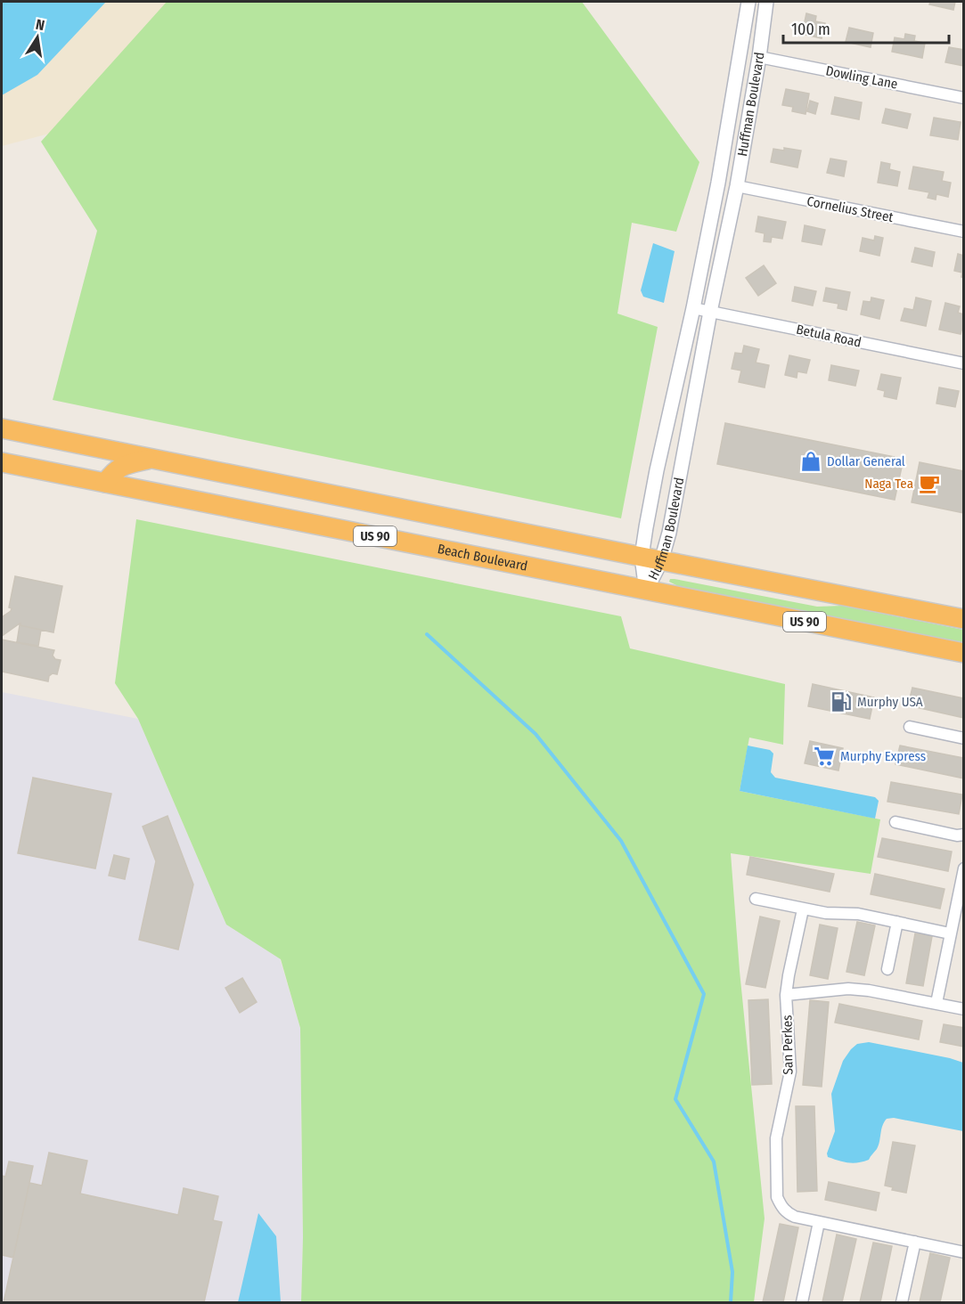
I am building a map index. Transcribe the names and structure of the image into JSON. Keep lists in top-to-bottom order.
{
  "streets": {
    "highway": ["US 90", "Beach Boulevard"],
    "street": [
      "Dowling Lane",
      "Huffman Boulevard",
      "Cornelius Street",
      "Betula Road",
      "San Perkes"
    ]
  },
  "crossings": [
    ["Dowling Lane", "Huffman Boulevard"],
    ["Huffman Boulevard", "Cornelius Street"],
    ["Huffman Boulevard", "Betula Road"],
    ["Huffman Boulevard", "US 90"],
    ["Huffman Boulevard", "Beach Boulevard"]
  ],
  "places": {
    "shop": ["Dollar General"],
    "cafe": ["Naga Tea"],
    "fuel station": ["Murphy USA"],
    "supermarket": ["Murphy Express"]
  },
  "scale_bar": "100 m",
  "north": "top"
}
